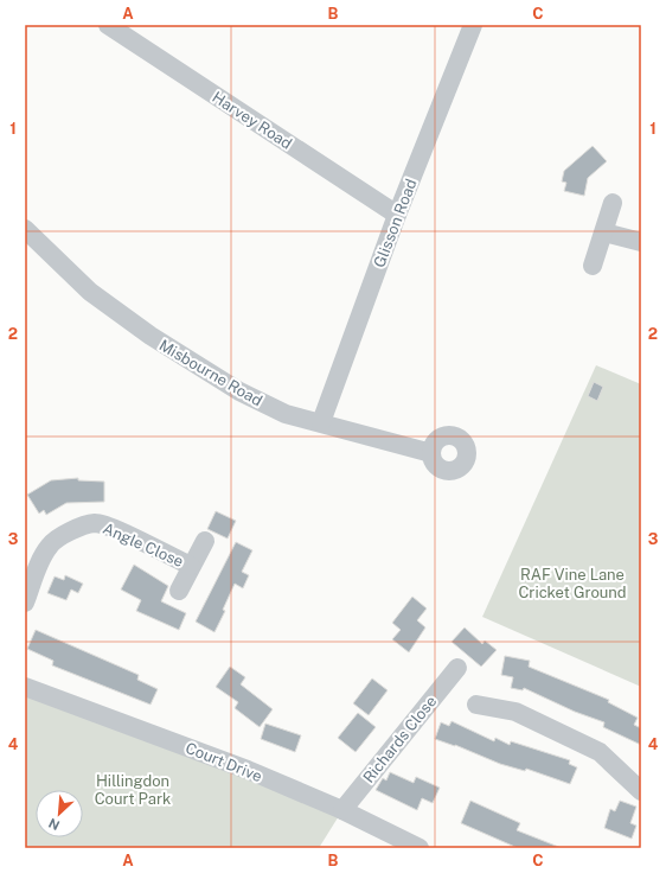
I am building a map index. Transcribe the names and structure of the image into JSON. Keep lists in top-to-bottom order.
{
  "streets": {
    "street": [
      "Harvey Road",
      "Glisson Road",
      "Misbourne Road",
      "Angle Close",
      "Richards Close",
      "Court Drive"
    ]
  },
  "crossings": [
    ["Harvey Road", "Glisson Road"],
    ["Glisson Road", "Misbourne Road"],
    ["Richards Close", "Court Drive"]
  ],
  "parks": ["RAF Vine Lane Cricket Ground", "Hillingdon Court Park"],
  "north": "bottom left",
  "grid": {
    "columns": ["A", "B", "C"],
    "rows": [
      "1",
      "2",
      "3",
      "4"
    ]
  }
}
